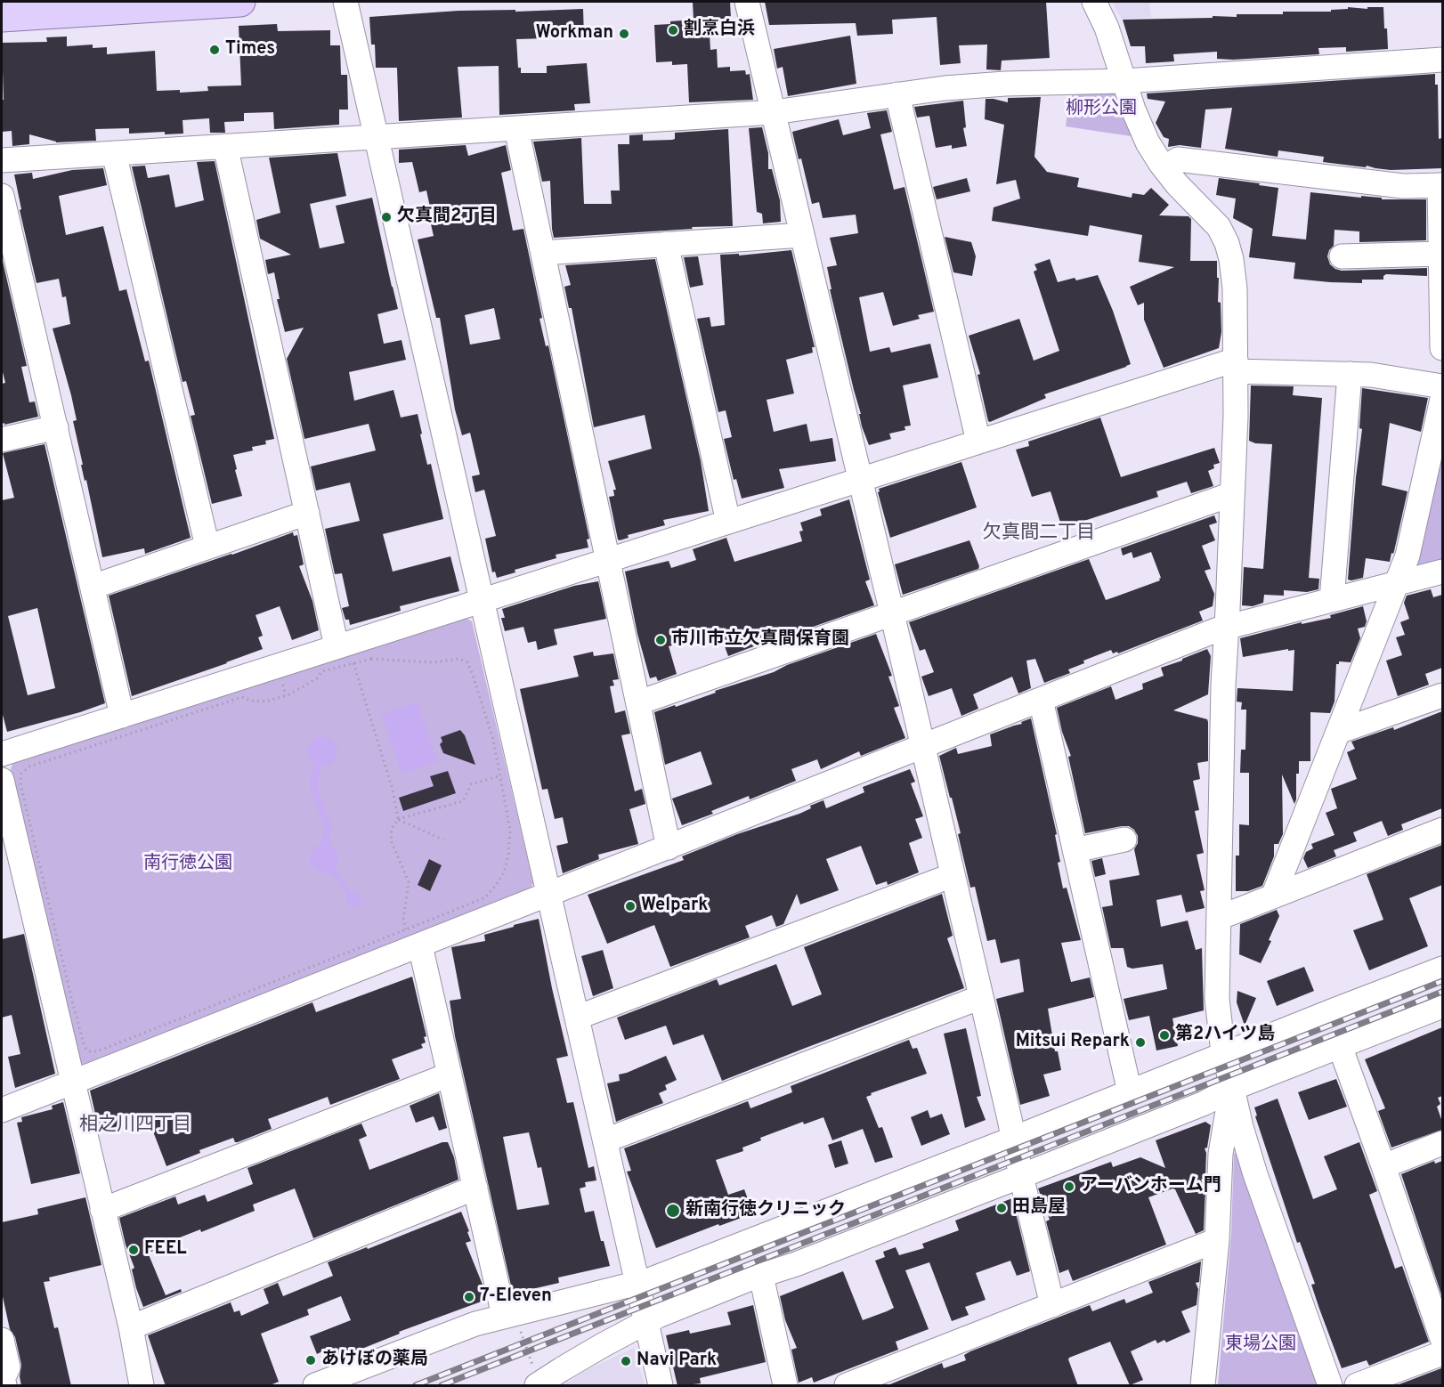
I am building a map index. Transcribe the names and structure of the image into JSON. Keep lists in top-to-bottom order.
{
  "districts": ["欠真間二丁目", "相之川四丁目"],
  "parks": ["柳形公園", "南行徳公園", "東場公園"],
  "places": [
    "割烹白浜",
    "Workman",
    "Times",
    "欠真間2丁目",
    "市川市立欠真間保育園",
    "Welpark",
    "第2ハイツ島",
    "Mitsui Repark",
    "アーバンホーム門",
    "田島屋",
    "新南行徳クリニック",
    "FEEL",
    "7-Eleven",
    "あけぼの薬局",
    "Navi Park"
  ]
}
